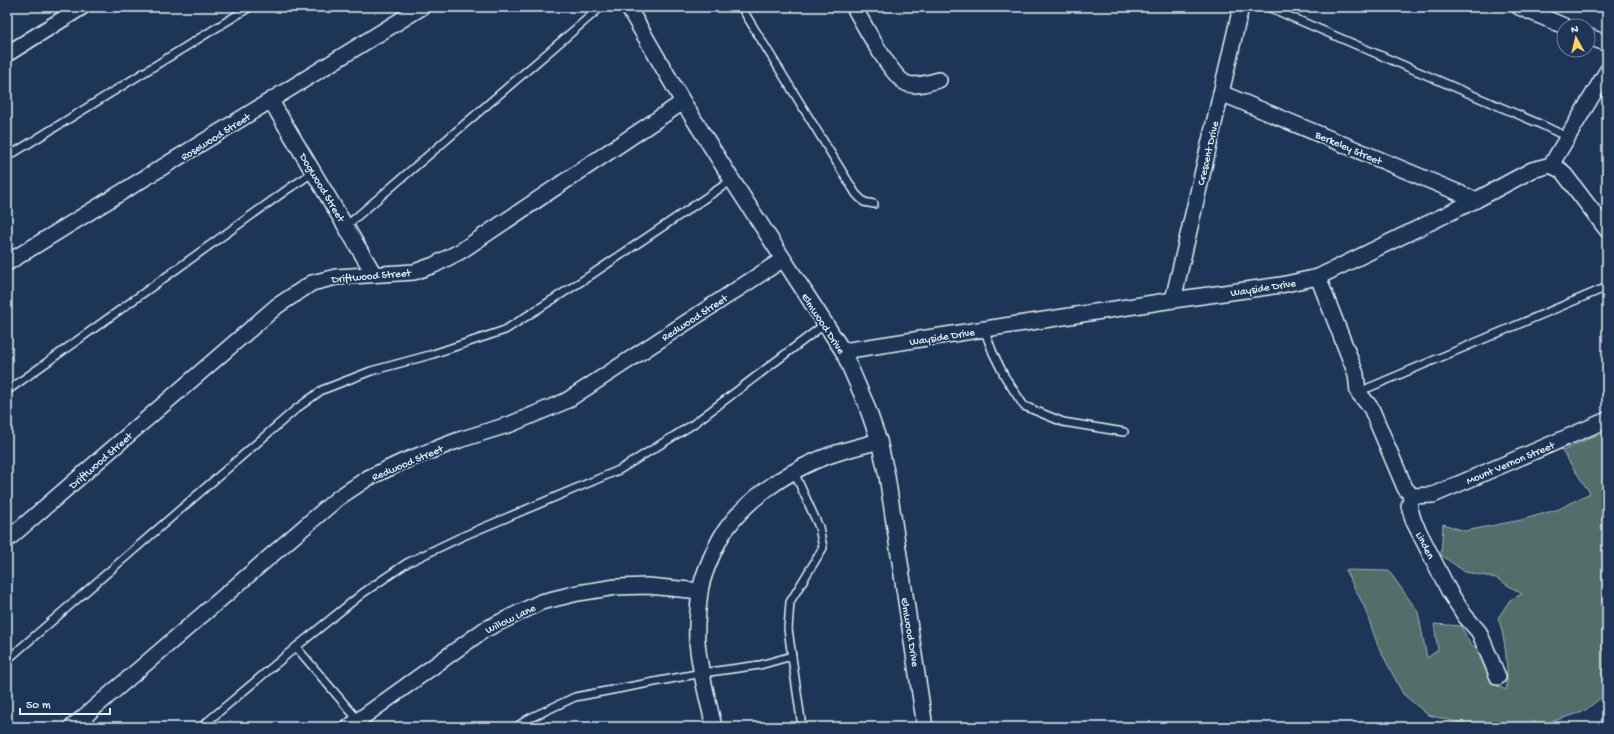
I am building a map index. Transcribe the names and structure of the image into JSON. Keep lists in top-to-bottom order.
{
  "streets": {
    "street": [
      "Rosewood Street",
      "Berkeley Street",
      "Crescent Drive",
      "Dogwood Street",
      "Driftwood Street",
      "Wayside Drive",
      "Redwood Street",
      "Elmwood Drive",
      "Mount Vernon Street",
      "Linden",
      "Willow Lane"
    ]
  },
  "crossings": [
    ["Rosewood Street", "Dogwood Street"],
    ["Berkeley Street", "Crescent Drive"],
    ["Berkeley Street", "Wayside Drive"],
    ["Crescent Drive", "Wayside Drive"],
    ["Dogwood Street", "Driftwood Street"],
    ["Driftwood Street", "Elmwood Drive"],
    ["Wayside Drive", "Elmwood Drive"],
    ["Redwood Street", "Elmwood Drive"],
    ["Mount Vernon Street", "Linden"]
  ],
  "scale_bar": "50 m",
  "north": "top"
}
